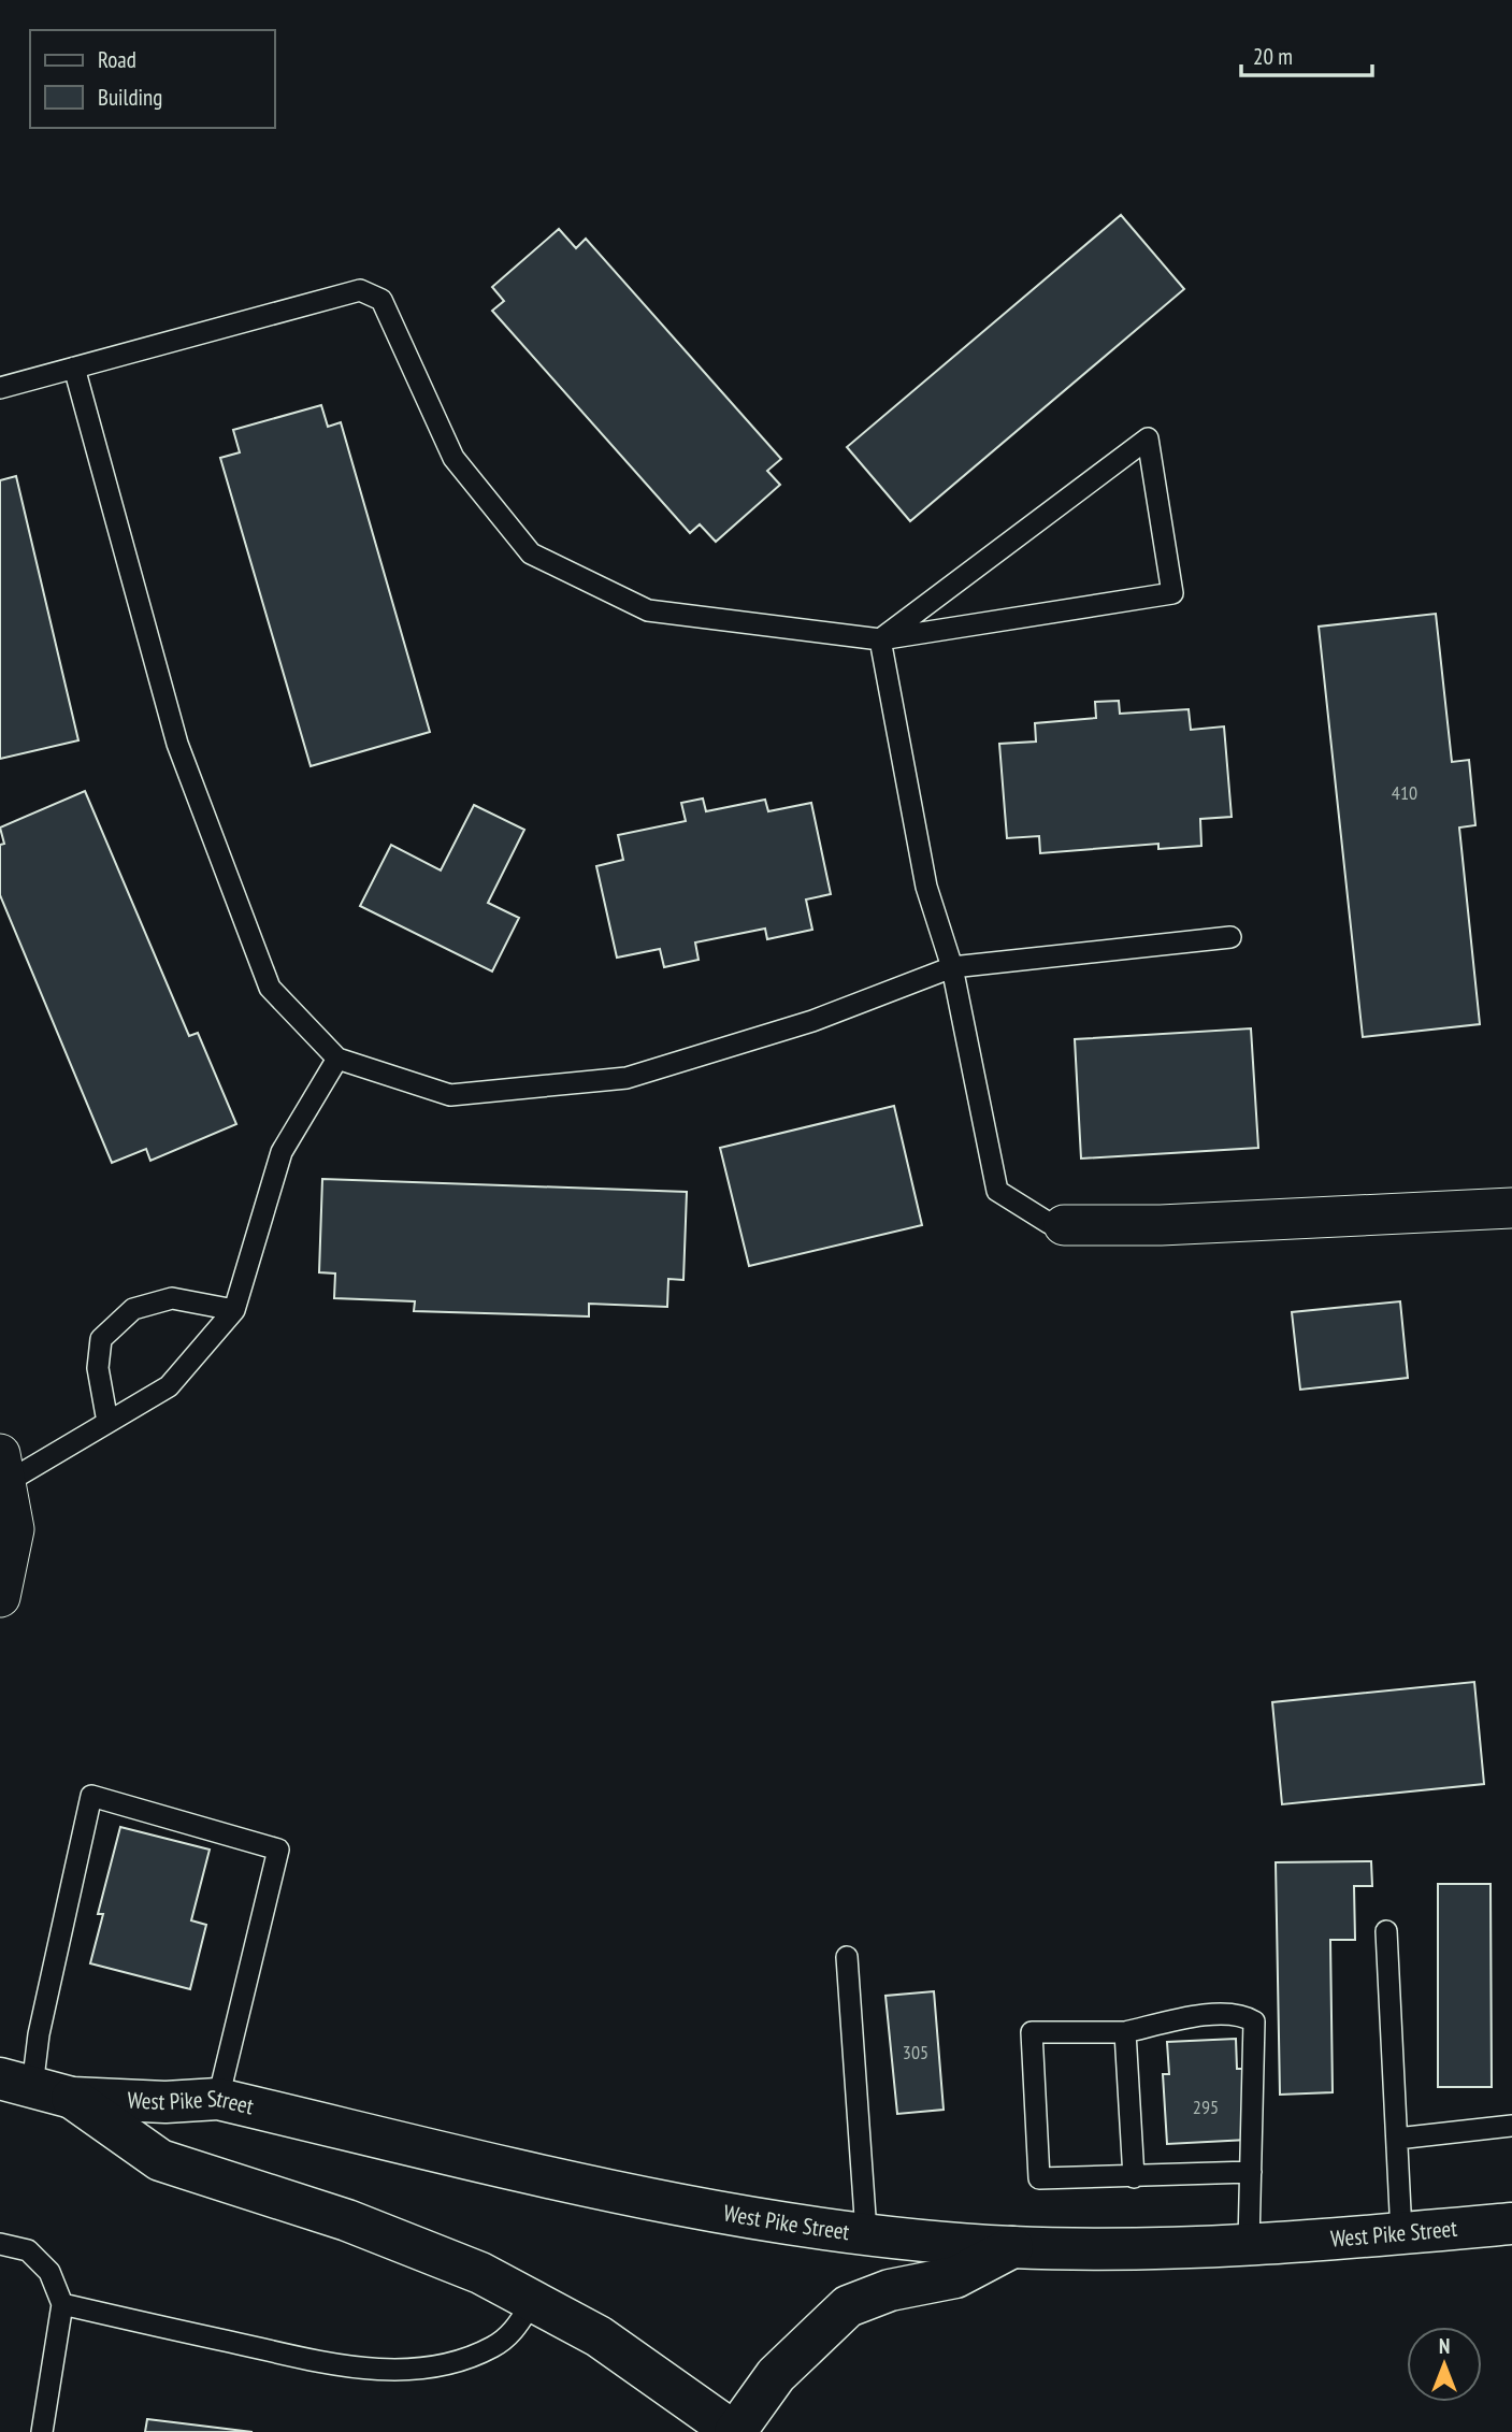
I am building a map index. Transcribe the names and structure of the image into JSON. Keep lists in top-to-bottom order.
{
  "streets": {
    "main road": ["West Pike Street"]
  },
  "house_numbers": ["410", "305", "295"],
  "legend": ["Road", "Building"],
  "scale_bar": "20 m",
  "north": "top"
}
